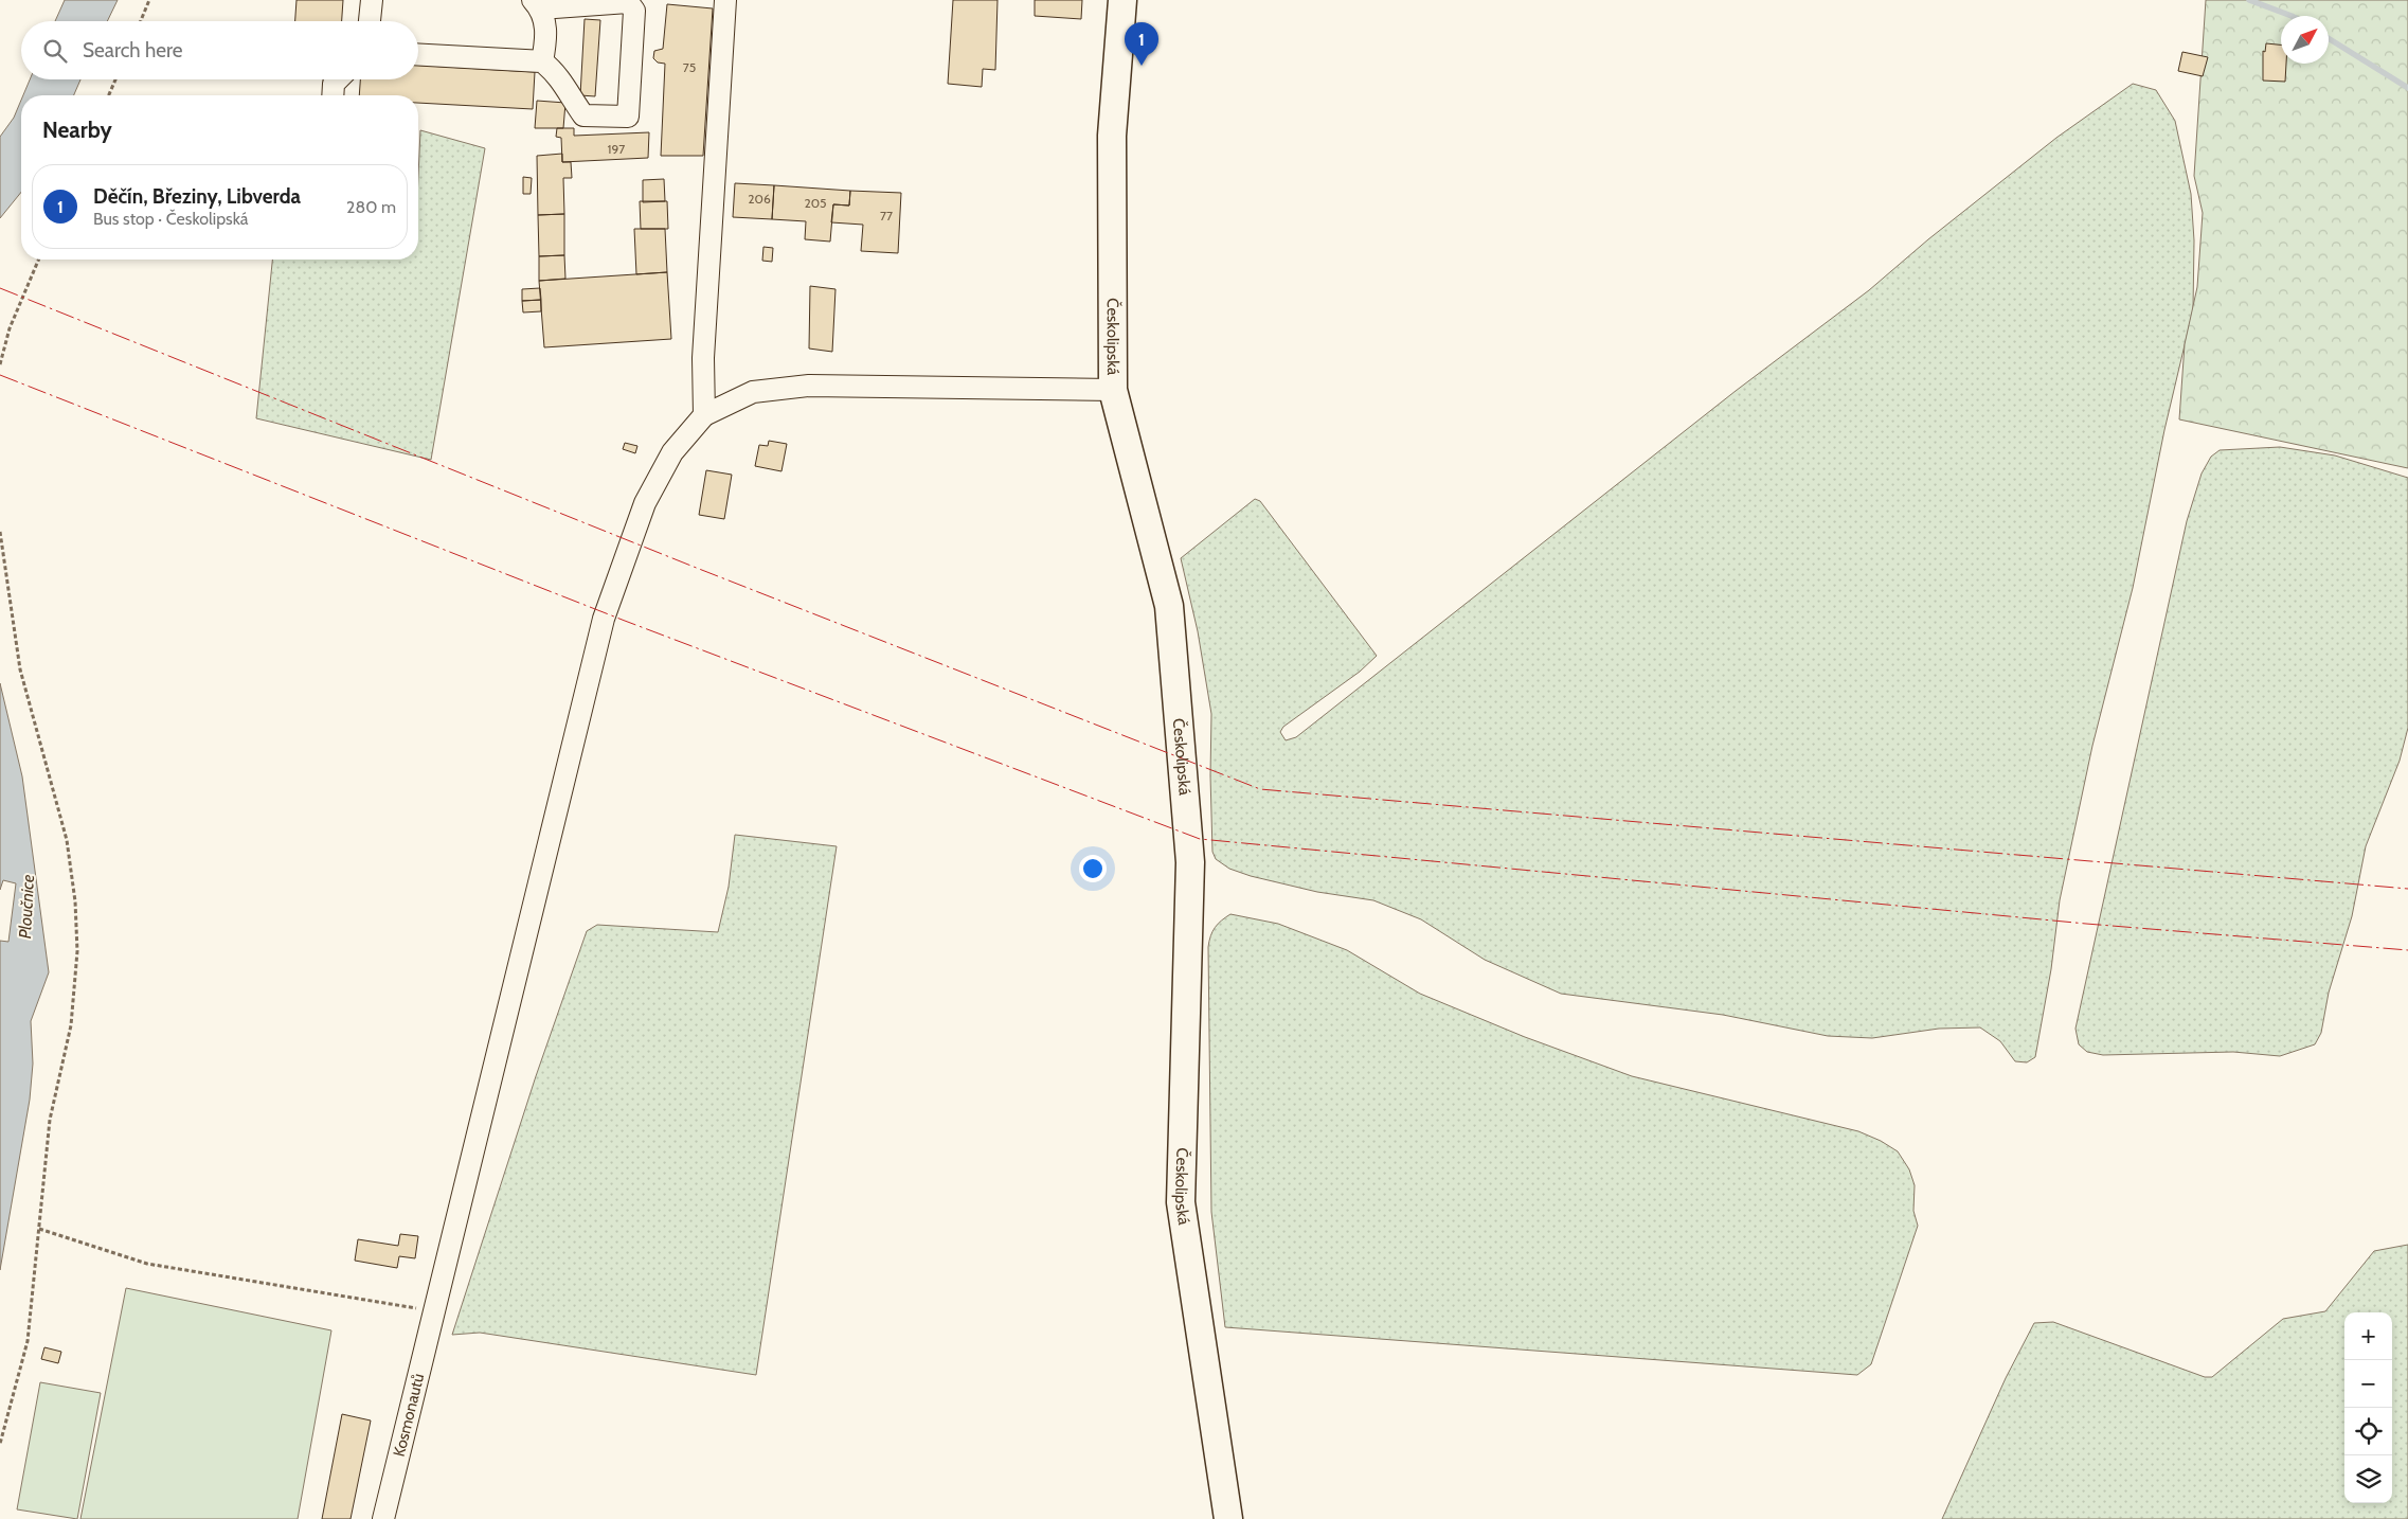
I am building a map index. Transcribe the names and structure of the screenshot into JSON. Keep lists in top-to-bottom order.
{
  "streets": {
    "main road": ["Českolipská"],
    "street": ["Kosmonautů"]
  },
  "water": ["Ploučnice"],
  "house_numbers": [
    "75",
    "197",
    "206",
    "205",
    "77"
  ],
  "north": "top right",
  "page": {
    "search": "Search here",
    "pins": "1",
    "heading": "Nearby",
    "list": [
      {
        "mark": "1",
        "name": "Děčín, Březiny, Libverda",
        "note": "Bus stop · Českolipská",
        "value": "280 m"
      }
    ],
    "map_buttons": ["+", "−"]
  }
}
